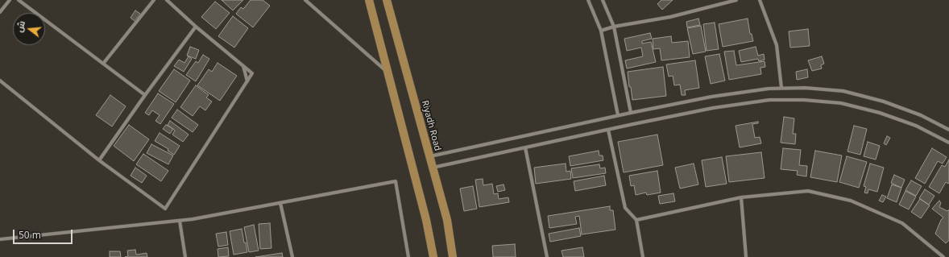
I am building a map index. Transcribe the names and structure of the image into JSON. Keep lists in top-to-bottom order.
{
  "streets": {
    "main road": ["Riyadh Road"]
  },
  "scale_bar": "50 m",
  "north": "left"
}
